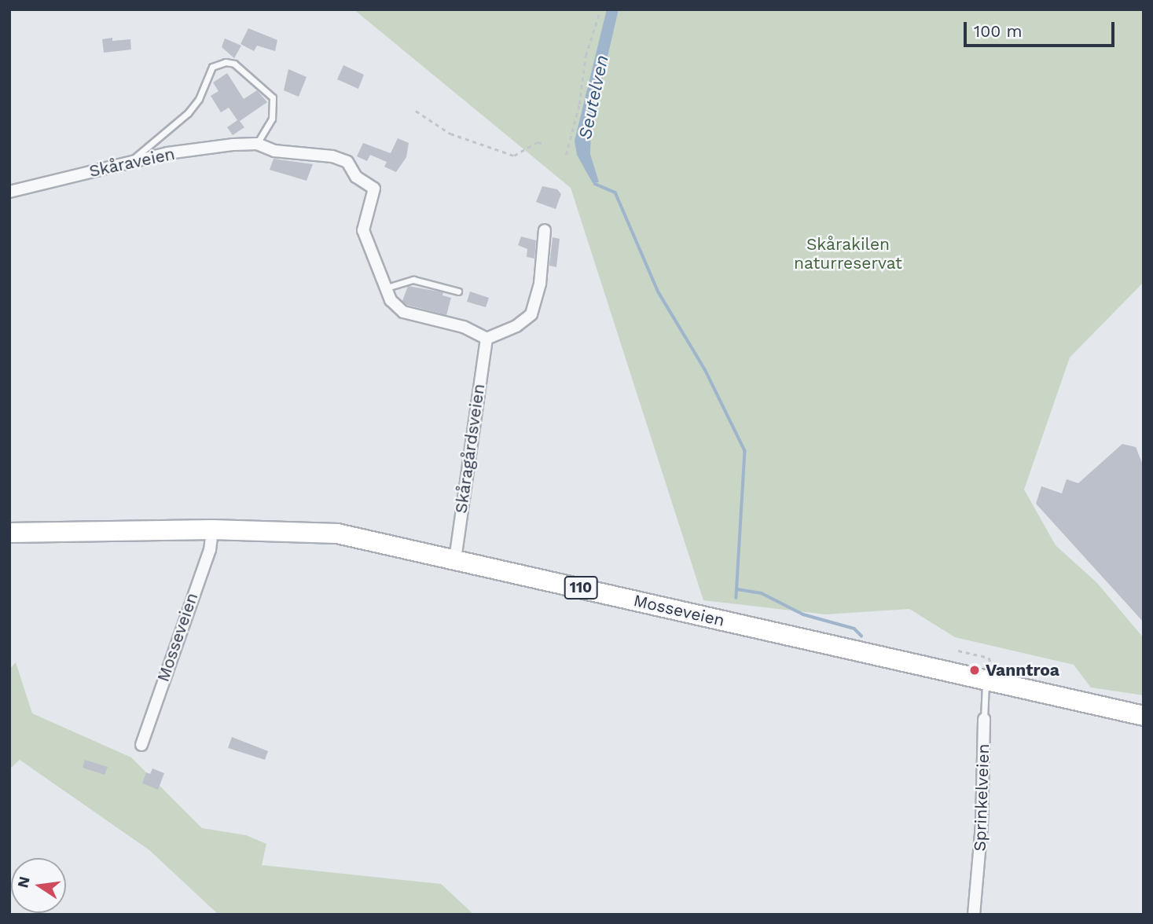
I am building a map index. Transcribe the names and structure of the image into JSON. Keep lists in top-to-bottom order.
{
  "streets": {
    "highway": ["110", "Mosseveien"],
    "street": ["Skåraveien", "Skåragårdsveien", "Sprinkelveien"]
  },
  "crossings": [
    ["Skåragårdsveien", "Mosseveien"],
    ["Mosseveien", "Sprinkelveien"]
  ],
  "water": ["Seutelven"],
  "parks": ["Skårakilen naturreservat"],
  "places": ["Vanntroa"],
  "scale_bar": "100 m",
  "north": "left"
}
